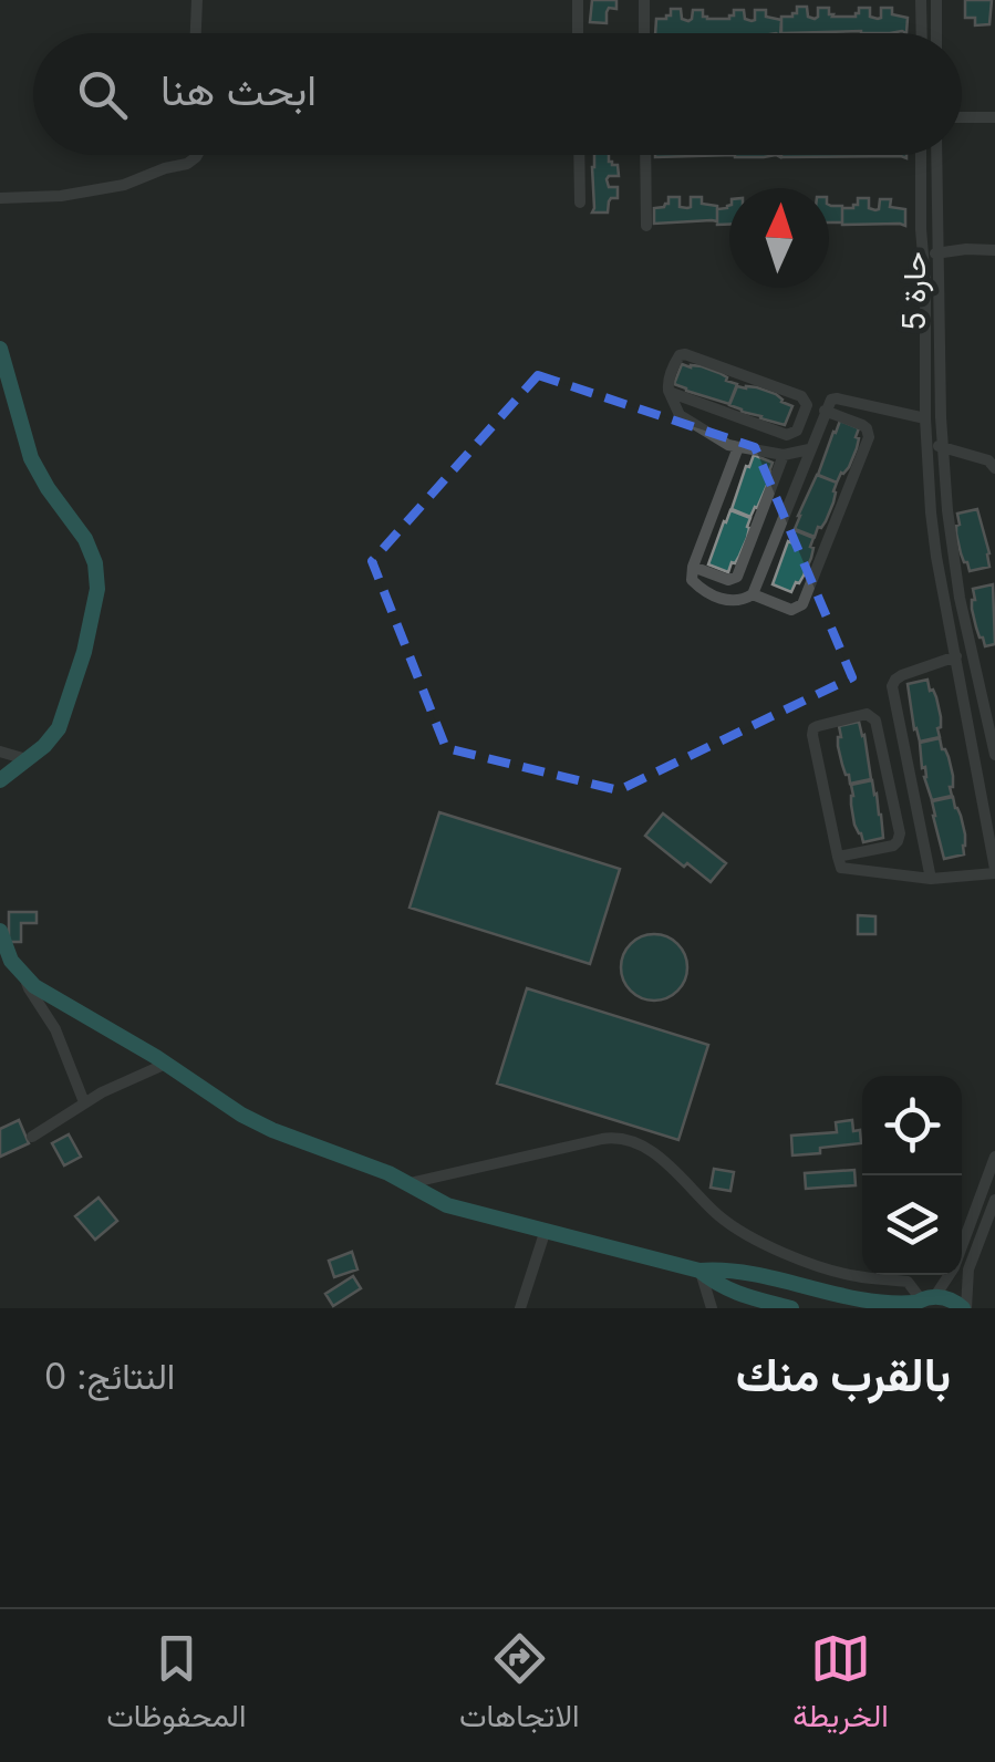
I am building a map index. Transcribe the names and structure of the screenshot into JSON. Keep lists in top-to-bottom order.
{
  "streets": {
    "street": ["حارة 5"]
  },
  "north": "top",
  "page": {
    "search": "ابحث هنا",
    "heading": ["بالقرب منك", "النتائج: 0"],
    "nav": ["الخريطة", "الاتجاهات", "المحفوظات"]
  }
}
